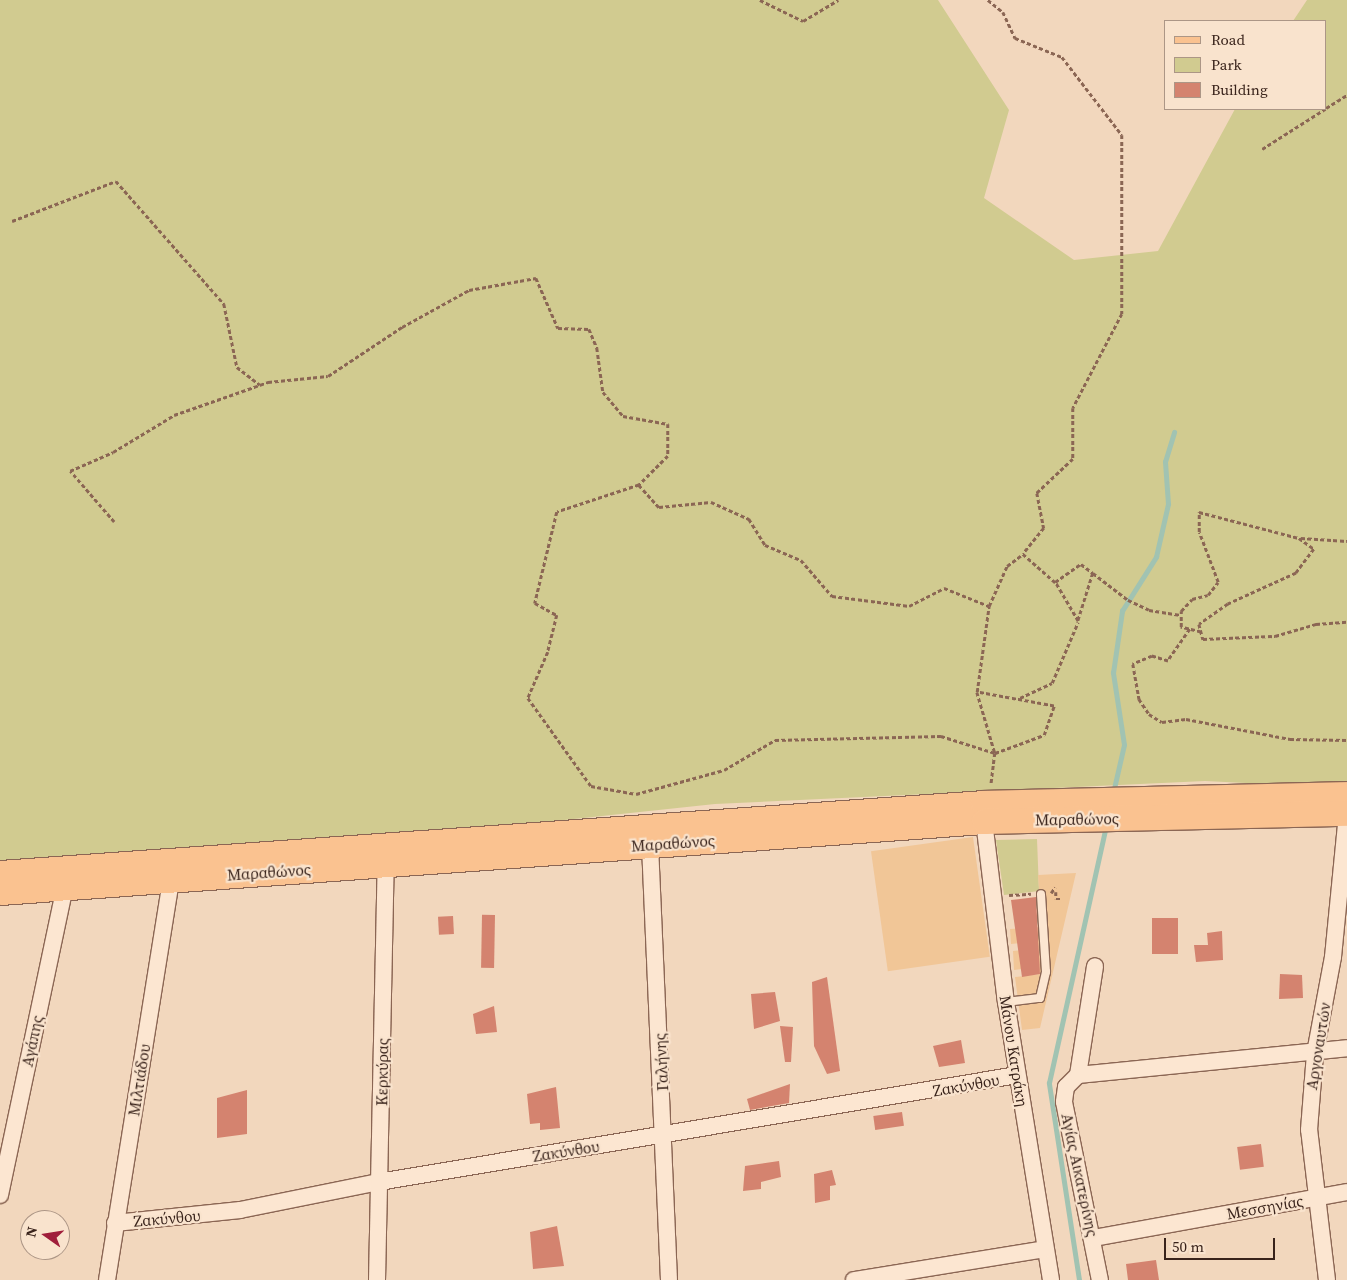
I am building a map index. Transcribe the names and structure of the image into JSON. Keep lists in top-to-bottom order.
{
  "streets": {
    "main road": ["Μαραθώνος"],
    "street": [
      "Αγάπης",
      "Αργοναυτών",
      "Μάνου Κατράκη",
      "Γαλήνης",
      "Κερκύρας",
      "Μιλτιάδου",
      "Ζακύνθου",
      "Αγίας Αικατερίνης",
      "Μεσσηνίας"
    ]
  },
  "crossings": [
    ["Μαραθώνος", "Αγάπης"],
    ["Μαραθώνος", "Αργοναυτών"],
    ["Μαραθώνος", "Μάνου Κατράκη"],
    ["Μαραθώνος", "Γαλήνης"],
    ["Μαραθώνος", "Κερκύρας"],
    ["Μαραθώνος", "Μιλτιάδου"],
    ["Αργοναυτών", "Μεσσηνίας"],
    ["Μάνου Κατράκη", "Ζακύνθου"],
    ["Γαλήνης", "Ζακύνθου"],
    ["Κερκύρας", "Ζακύνθου"],
    ["Μιλτιάδου", "Ζακύνθου"],
    ["Αγίας Αικατερίνης", "Μεσσηνίας"]
  ],
  "legend": ["Road", "Park", "Building"],
  "scale_bar": "50 m",
  "north": "left"
}
